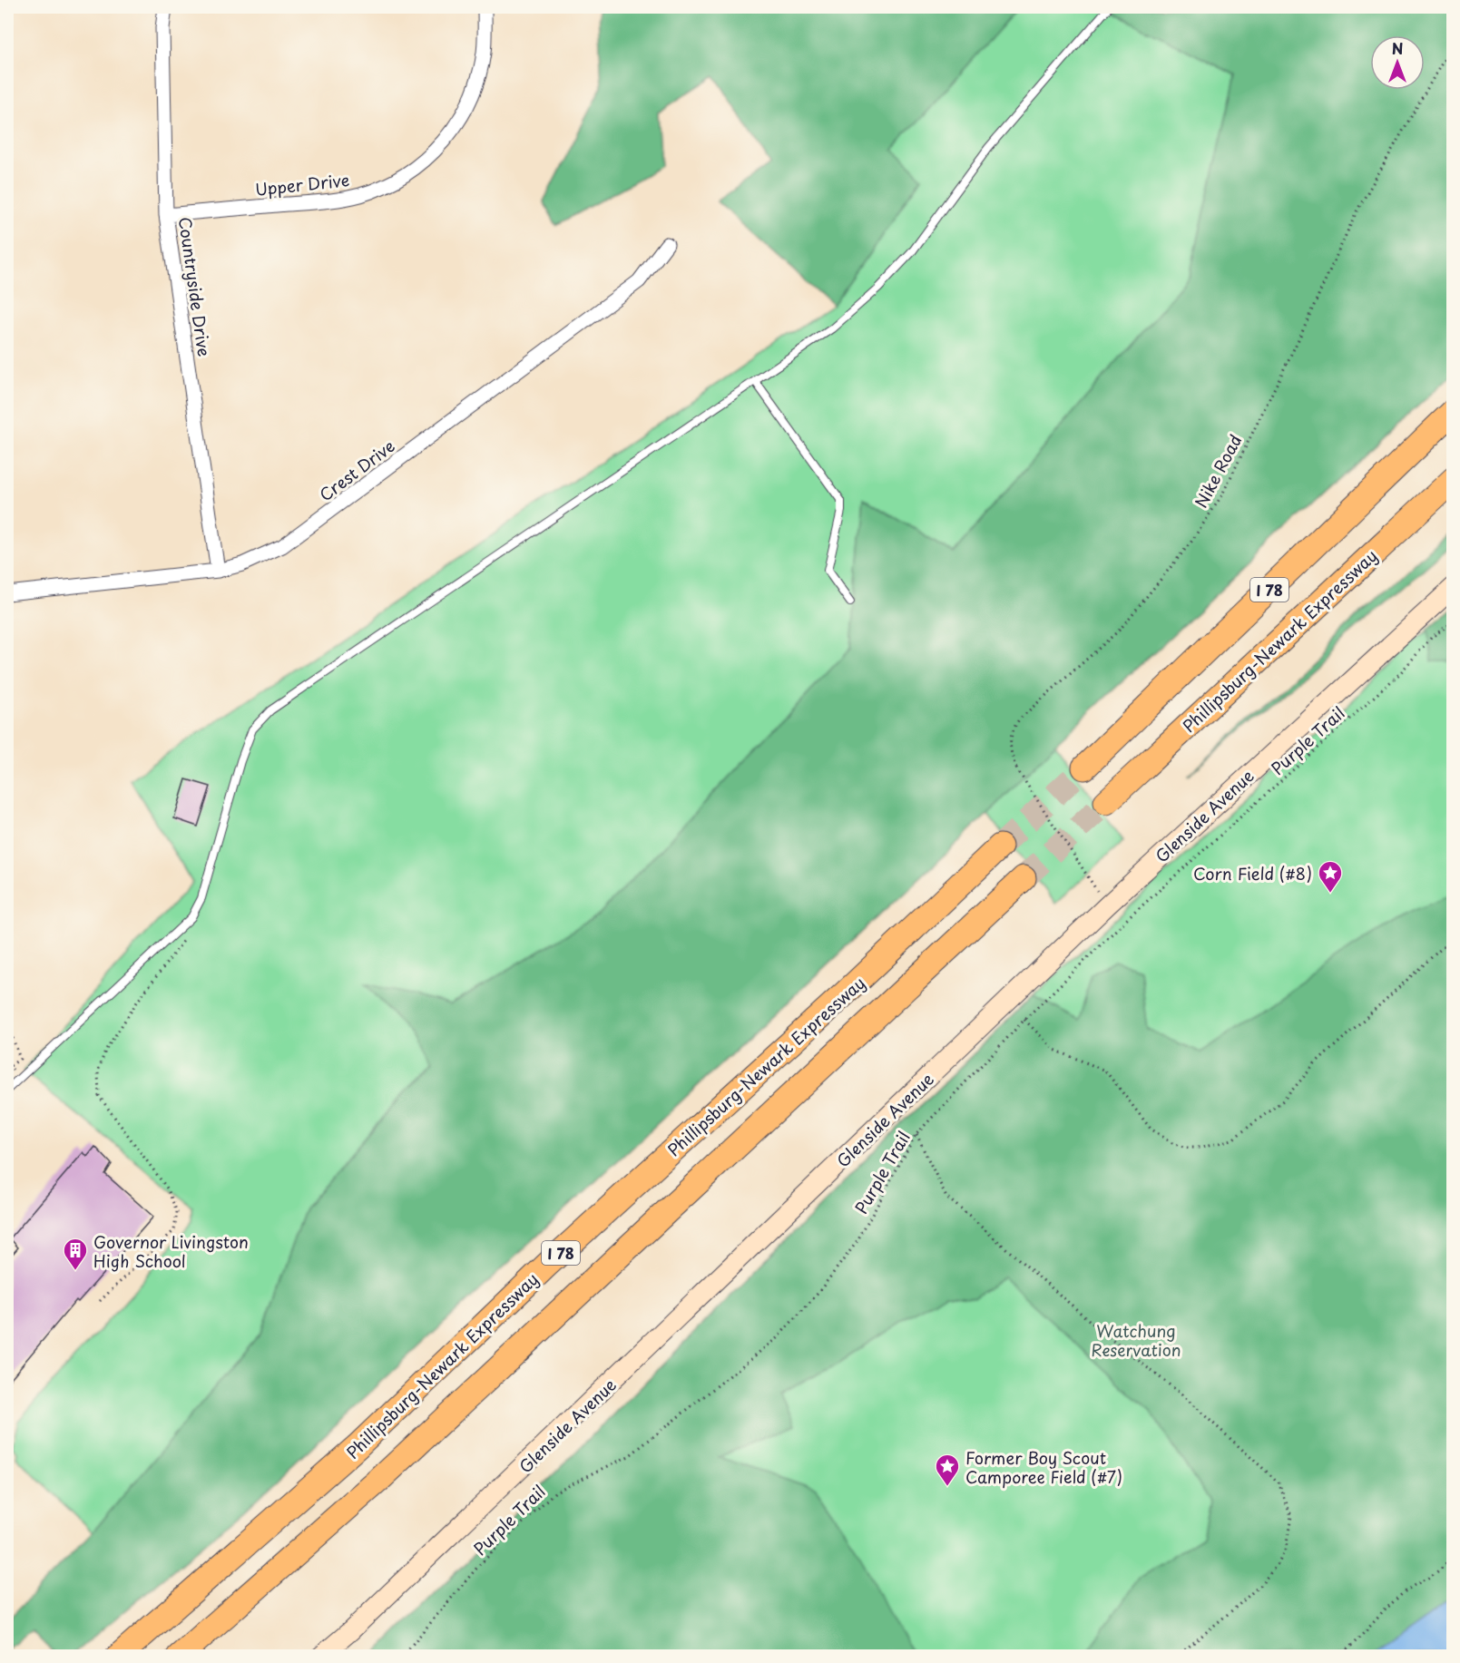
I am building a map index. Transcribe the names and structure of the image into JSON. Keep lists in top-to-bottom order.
{
  "streets": {
    "highway": ["I 78", "Phillipsburg-Newark Expressway"],
    "main road": ["Glenside Avenue"],
    "street": ["Upper Drive", "Countryside Drive", "Crest Drive"],
    "path": ["Nike Road", "Purple Trail"]
  },
  "crossings": [
    ["Upper Drive", "Countryside Drive"],
    ["Countryside Drive", "Crest Drive"],
    ["Nike Road", "Glenside Avenue"]
  ],
  "parks": ["Watchung Reservation"],
  "places": {
    "place": ["Corn Field (#8)", "Former Boy Scout Camporee Field (#7)"],
    "building": ["Governor Livingston High School"]
  },
  "north": "top"
}
